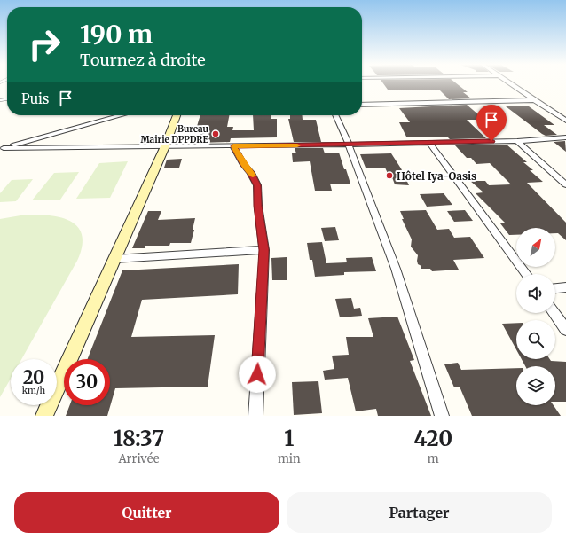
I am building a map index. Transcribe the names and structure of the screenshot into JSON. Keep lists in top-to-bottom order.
{
  "places": ["Bureau Mairie DPPDRE", "Hôtel Iya-Oasis"],
  "north": "top right",
  "page": {
    "turn": ["190 m", "Tournez à droite"],
    "then": "Puis",
    "speed": "20 km/h",
    "limit": "30",
    "eta": [
      "18:37",
      "Arrivée",
      "1",
      "min",
      "420",
      "m"
    ],
    "buttons": ["Quitter", "Partager"]
  }
}
